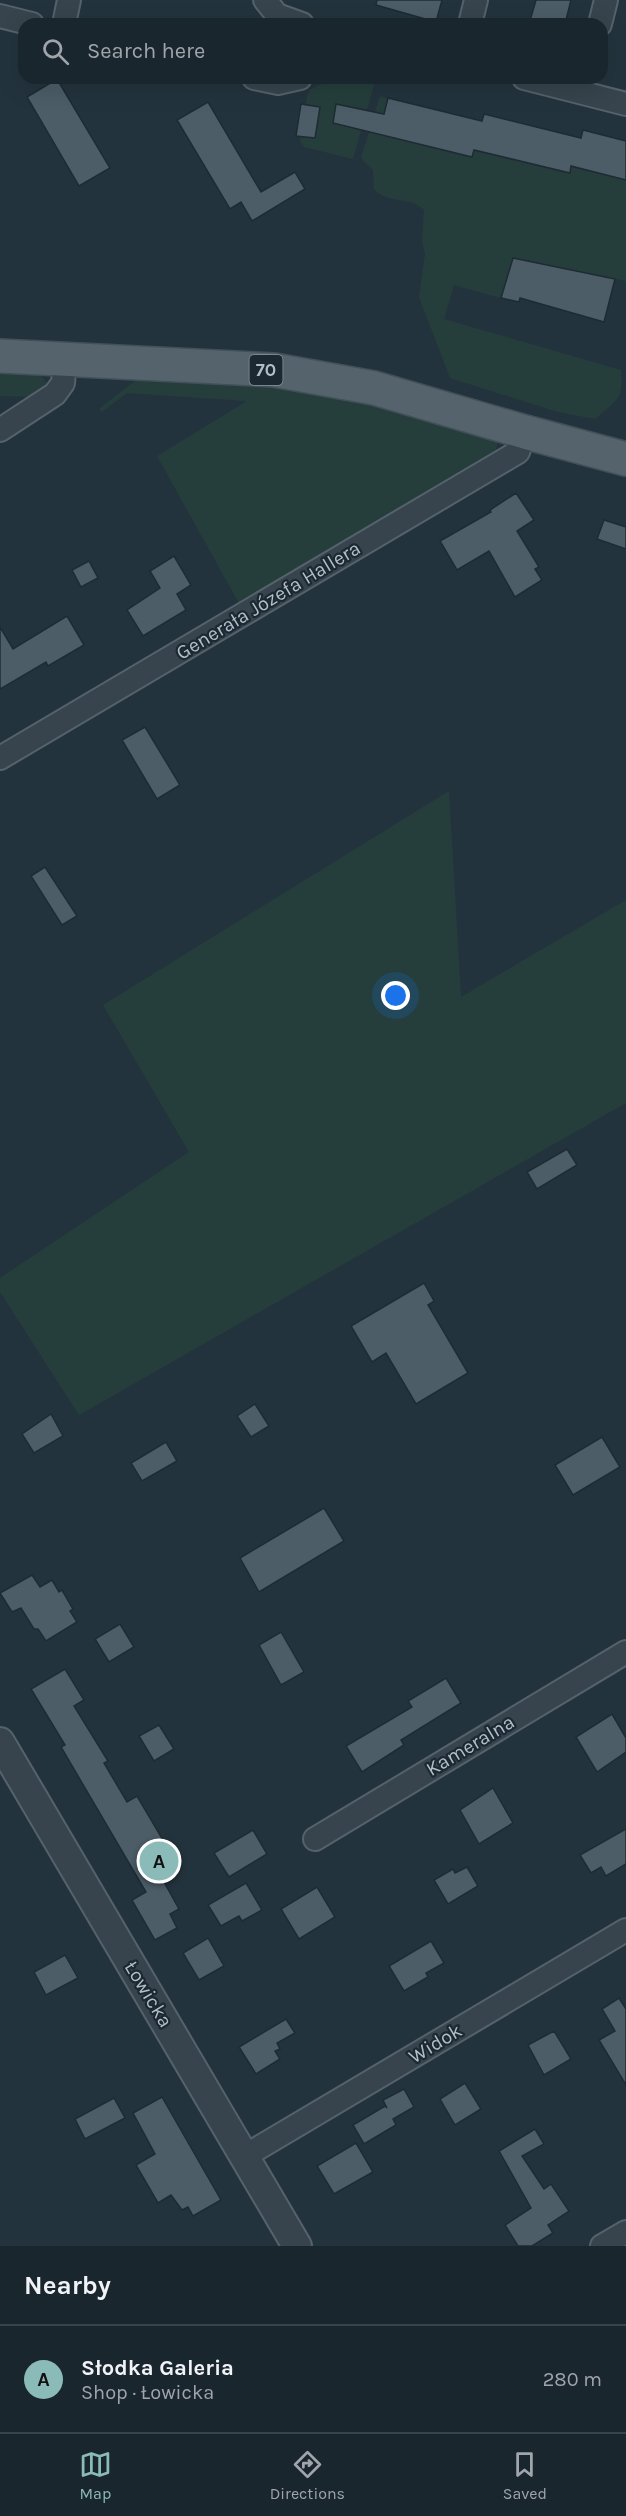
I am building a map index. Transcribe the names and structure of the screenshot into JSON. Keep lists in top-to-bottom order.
{
  "streets": {
    "main road": ["70"],
    "street": [
      "Generała Józefa Hallera",
      "Kameralna",
      "Łowicka",
      "Widok"
    ]
  },
  "crossings": [
    ["70", "Generała Józefa Hallera"],
    ["Łowicka", "Widok"]
  ],
  "page": {
    "search": "Search here",
    "pins": "A",
    "heading": "Nearby",
    "list": [
      {
        "mark": "A",
        "name": "Słodka Galeria",
        "note": "Shop · Łowicka",
        "value": "280 m"
      }
    ],
    "nav": ["Map", "Directions", "Saved"]
  }
}
